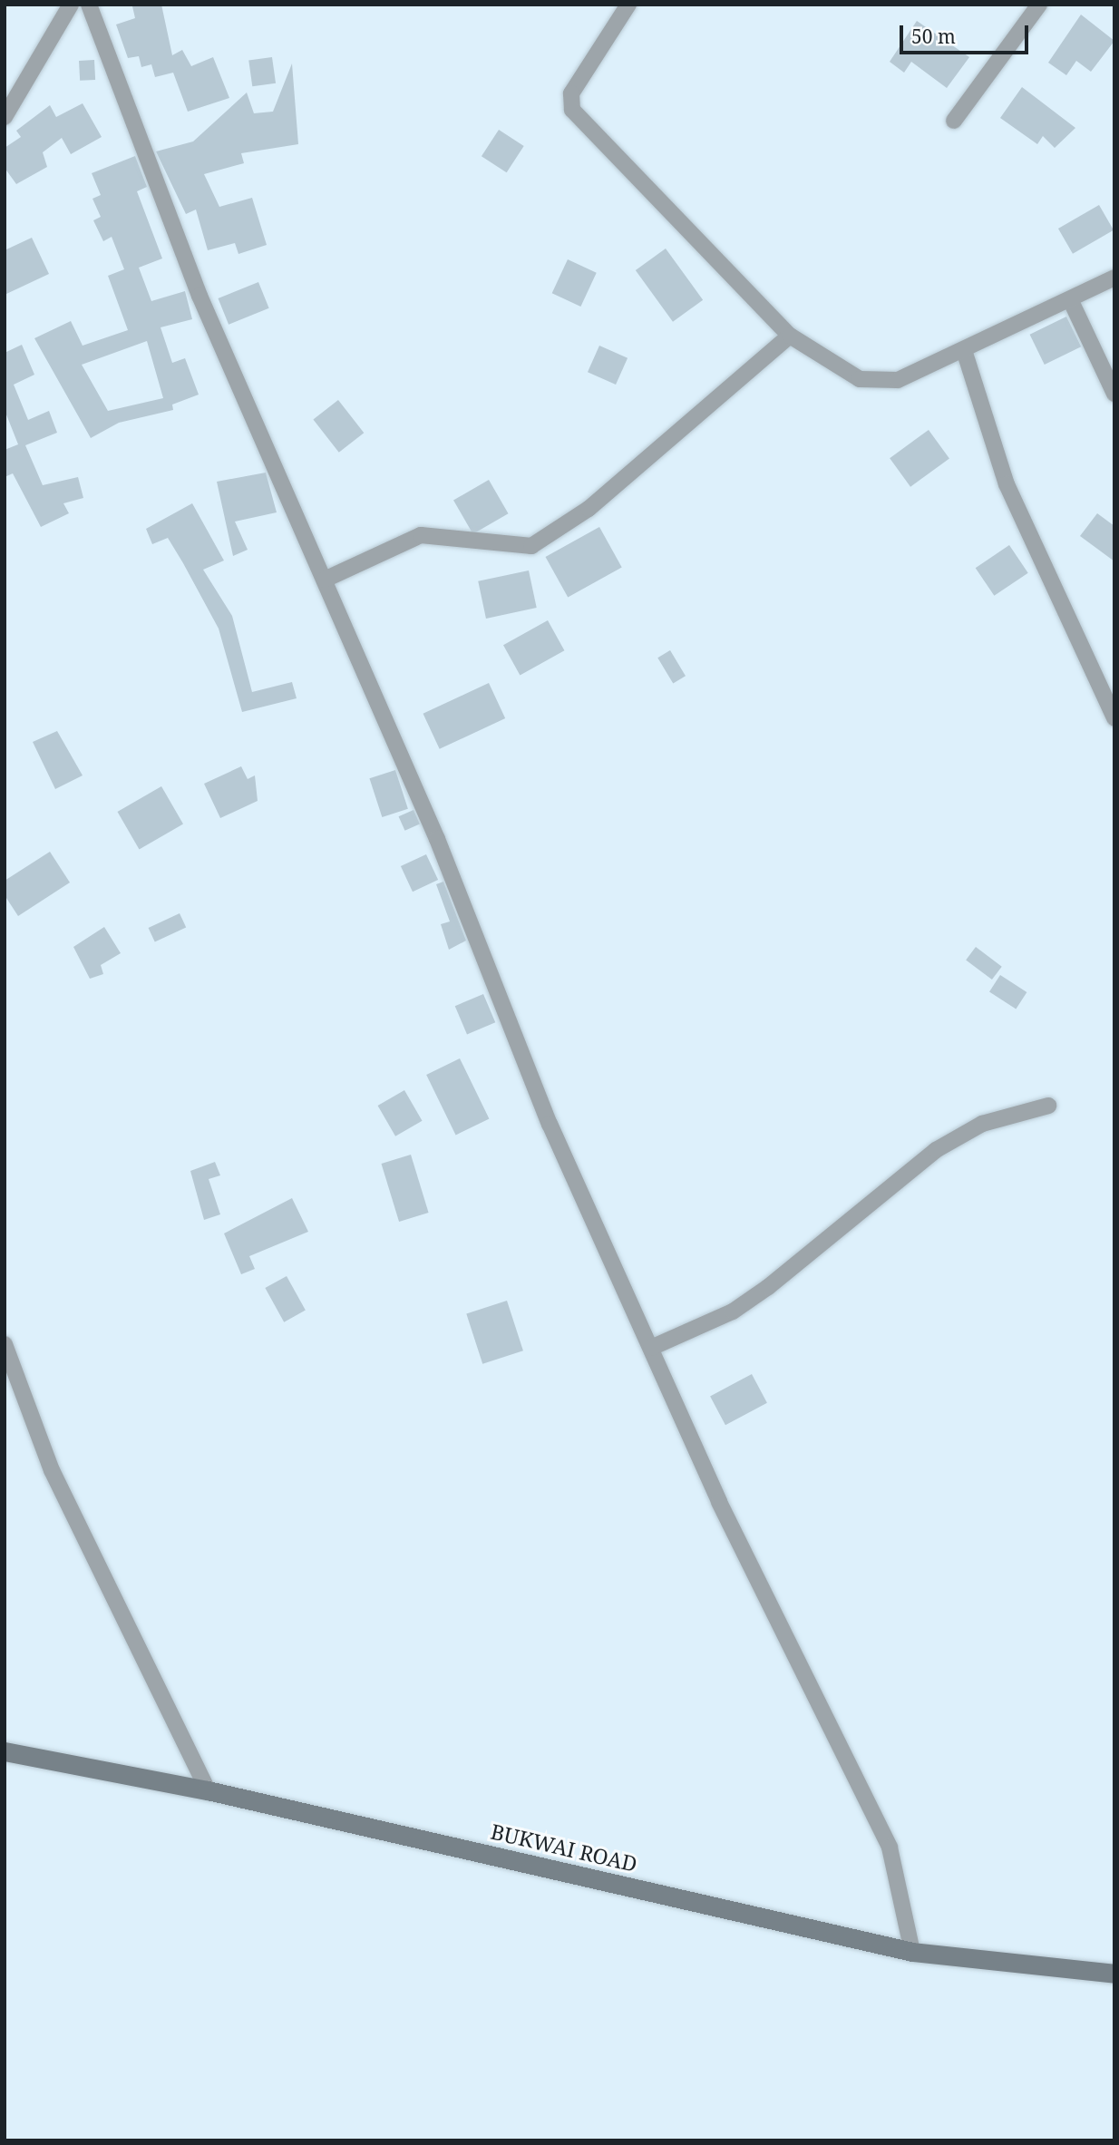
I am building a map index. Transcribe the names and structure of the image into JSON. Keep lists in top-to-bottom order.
{
  "streets": {
    "street": ["BUKWAI ROAD"]
  },
  "scale_bar": "50 m"
}
